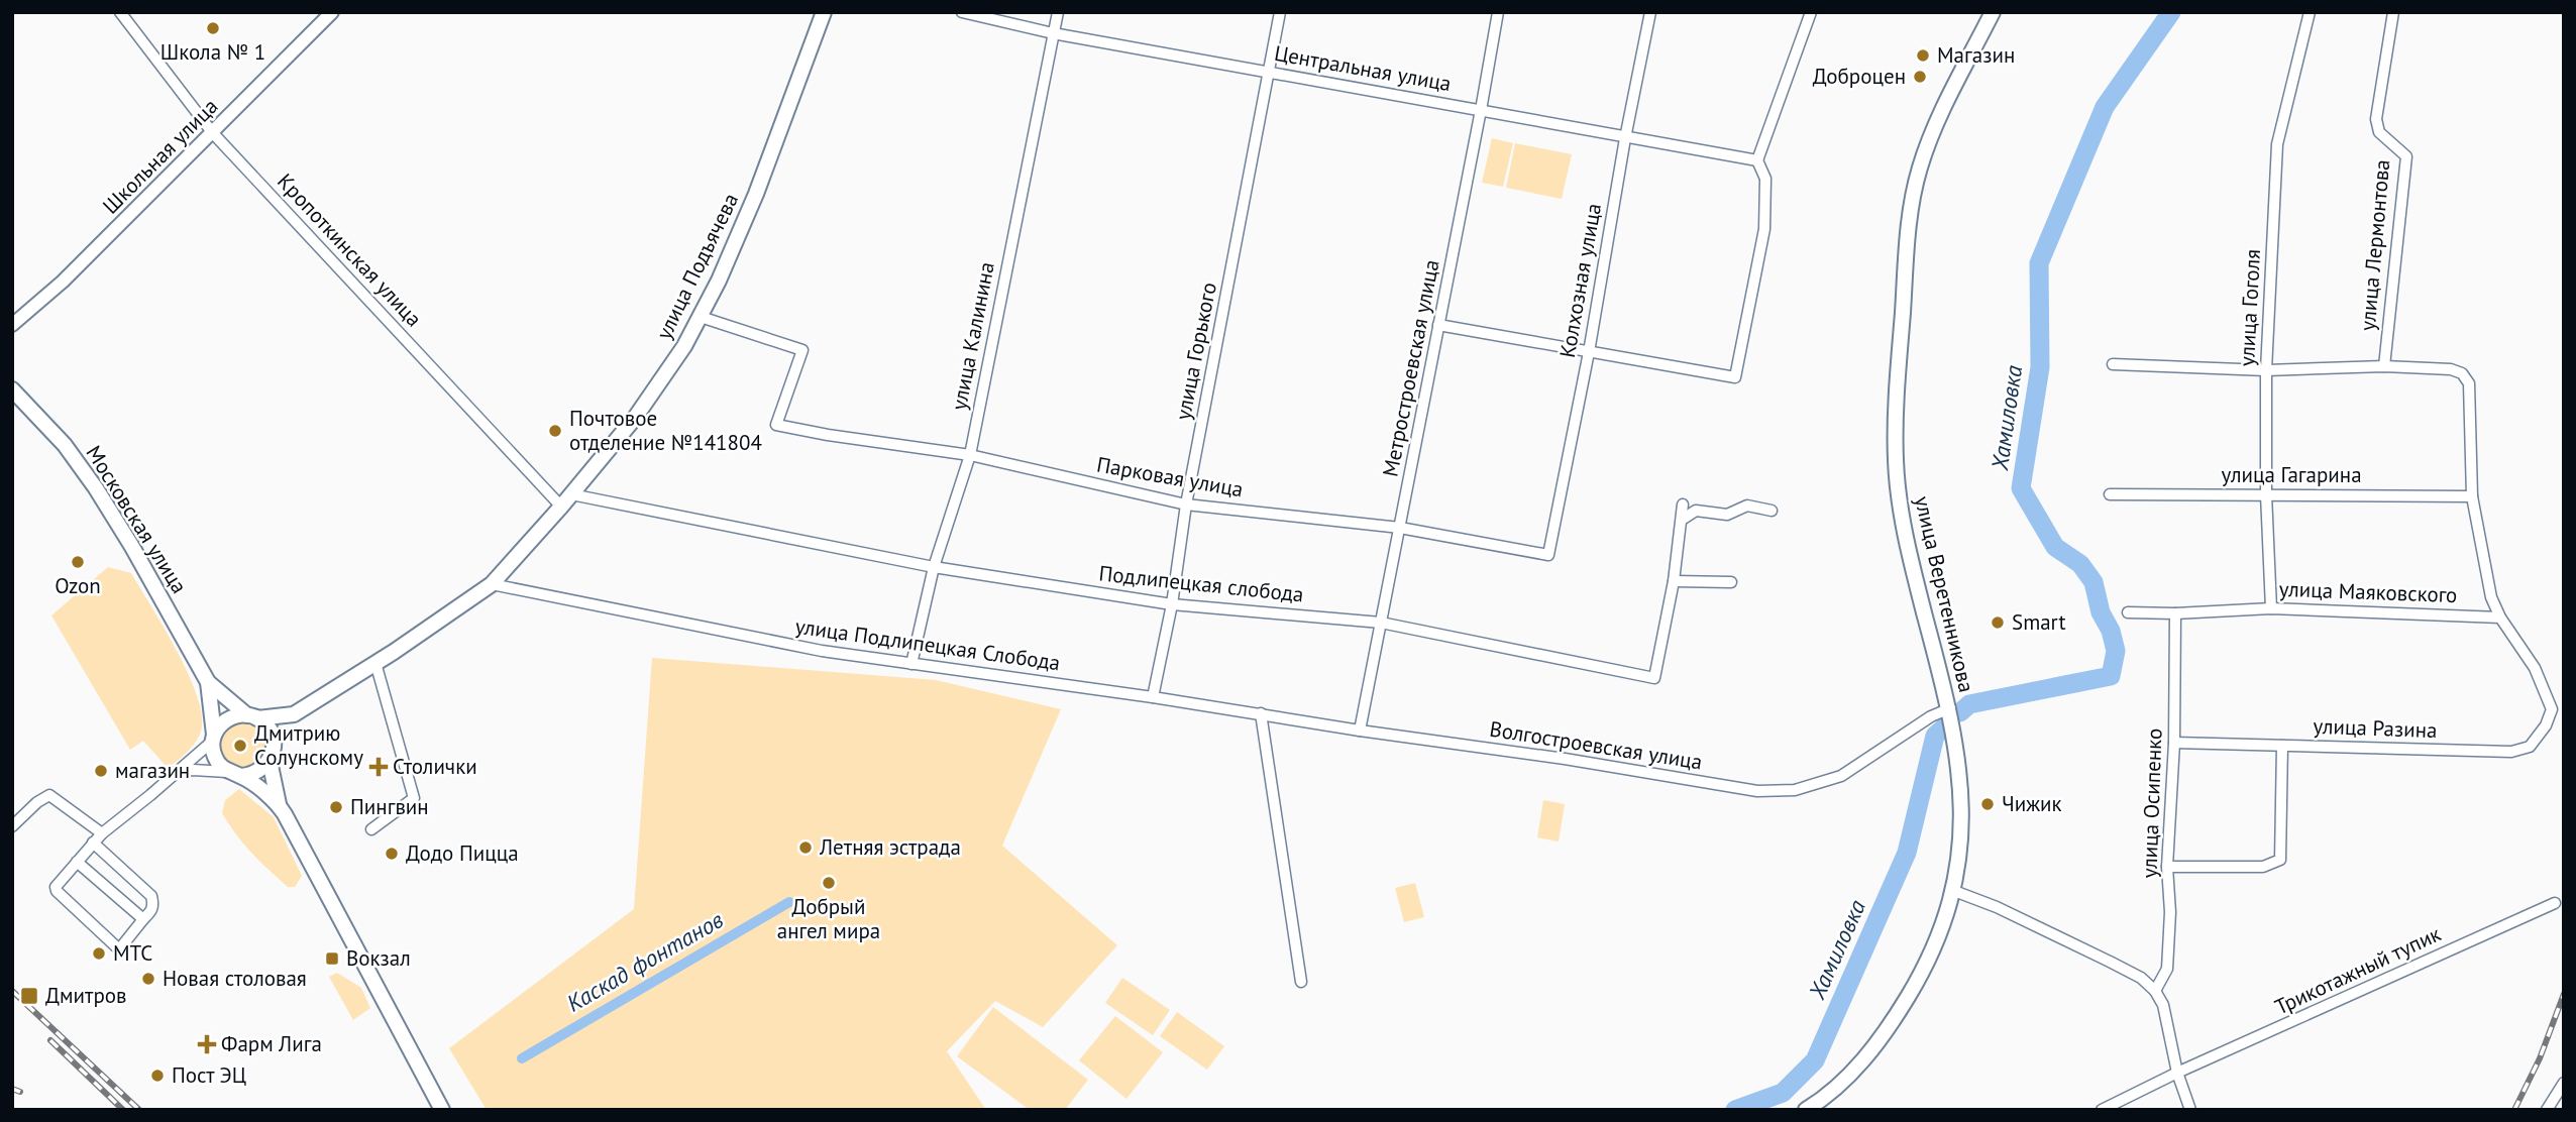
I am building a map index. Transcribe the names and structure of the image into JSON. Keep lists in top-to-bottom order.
{
  "streets": {
    "main road": ["улица Подъячева", "Московская улица", "улица Веретенникова"],
    "street": [
      "Центральная улица",
      "Школьная улица",
      "улица Лермонтова",
      "Кропоткинская улица",
      "Колхозная улица",
      "улица Гоголя",
      "улица Калинина",
      "улица Горького",
      "Метростроевская улица",
      "улица Гагарина",
      "Парковая улица",
      "Подлипецкая слобода",
      "улица Маяковского",
      "улица Подлипецкая Слобода",
      "улица Разина",
      "Волгостроевская улица",
      "улица Осипенко",
      "Трикотажный тупик"
    ]
  },
  "crossings": [
    ["Центральная улица", "Колхозная улица"],
    ["Центральная улица", "улица Калинина"],
    ["Центральная улица", "улица Горького"],
    ["Центральная улица", "Метростроевская улица"],
    ["Школьная улица", "Кропоткинская улица"],
    ["Кропоткинская улица", "улица Подъячева"],
    ["улица Подъячева", "Парковая улица"],
    ["улица Подъячева", "Московская улица"],
    ["улица Подъячева", "Подлипецкая слобода"],
    ["улица Подъячева", "улица Подлипецкая Слобода"],
    ["Колхозная улица", "Парковая улица"],
    ["улица Гоголя", "улица Гагарина"],
    ["улица Гоголя", "улица Маяковского"],
    ["улица Калинина", "Парковая улица"],
    ["улица Калинина", "Подлипецкая слобода"],
    ["улица Калинина", "улица Подлипецкая Слобода"],
    ["улица Горького", "Парковая улица"],
    ["улица Горького", "Подлипецкая слобода"],
    ["улица Горького", "улица Подлипецкая Слобода"],
    ["Метростроевская улица", "Парковая улица"],
    ["Метростроевская улица", "Подлипецкая слобода"],
    ["Метростроевская улица", "улица Подлипецкая Слобода"],
    ["Метростроевская улица", "Волгостроевская улица"],
    ["улица Маяковского", "улица Разина"],
    ["улица Маяковского", "улица Осипенко"],
    ["улица Веретенникова", "Волгостроевская улица"],
    ["улица Подлипецкая Слобода", "Волгостроевская улица"],
    ["улица Разина", "улица Осипенко"]
  ],
  "water": ["Хамиловка", "Каскад фонтанов"],
  "places": {
    "other": [
      "Школа № 1",
      "Магазин",
      "Доброцен",
      "Почтовое отделение №141804",
      "Ozon",
      "Smart",
      "Дмитрию Солунскому",
      "магазин",
      "Чижик",
      "Пингвин",
      "Летняя эстрада",
      "Додо Пицца",
      "Добрый ангел мира",
      "МТС",
      "Новая столовая",
      "Пост ЭЦ"
    ],
    "health": ["Столички", "Фарм Лига"],
    "transit": ["Вокзал", "Дмитров"]
  }
}
